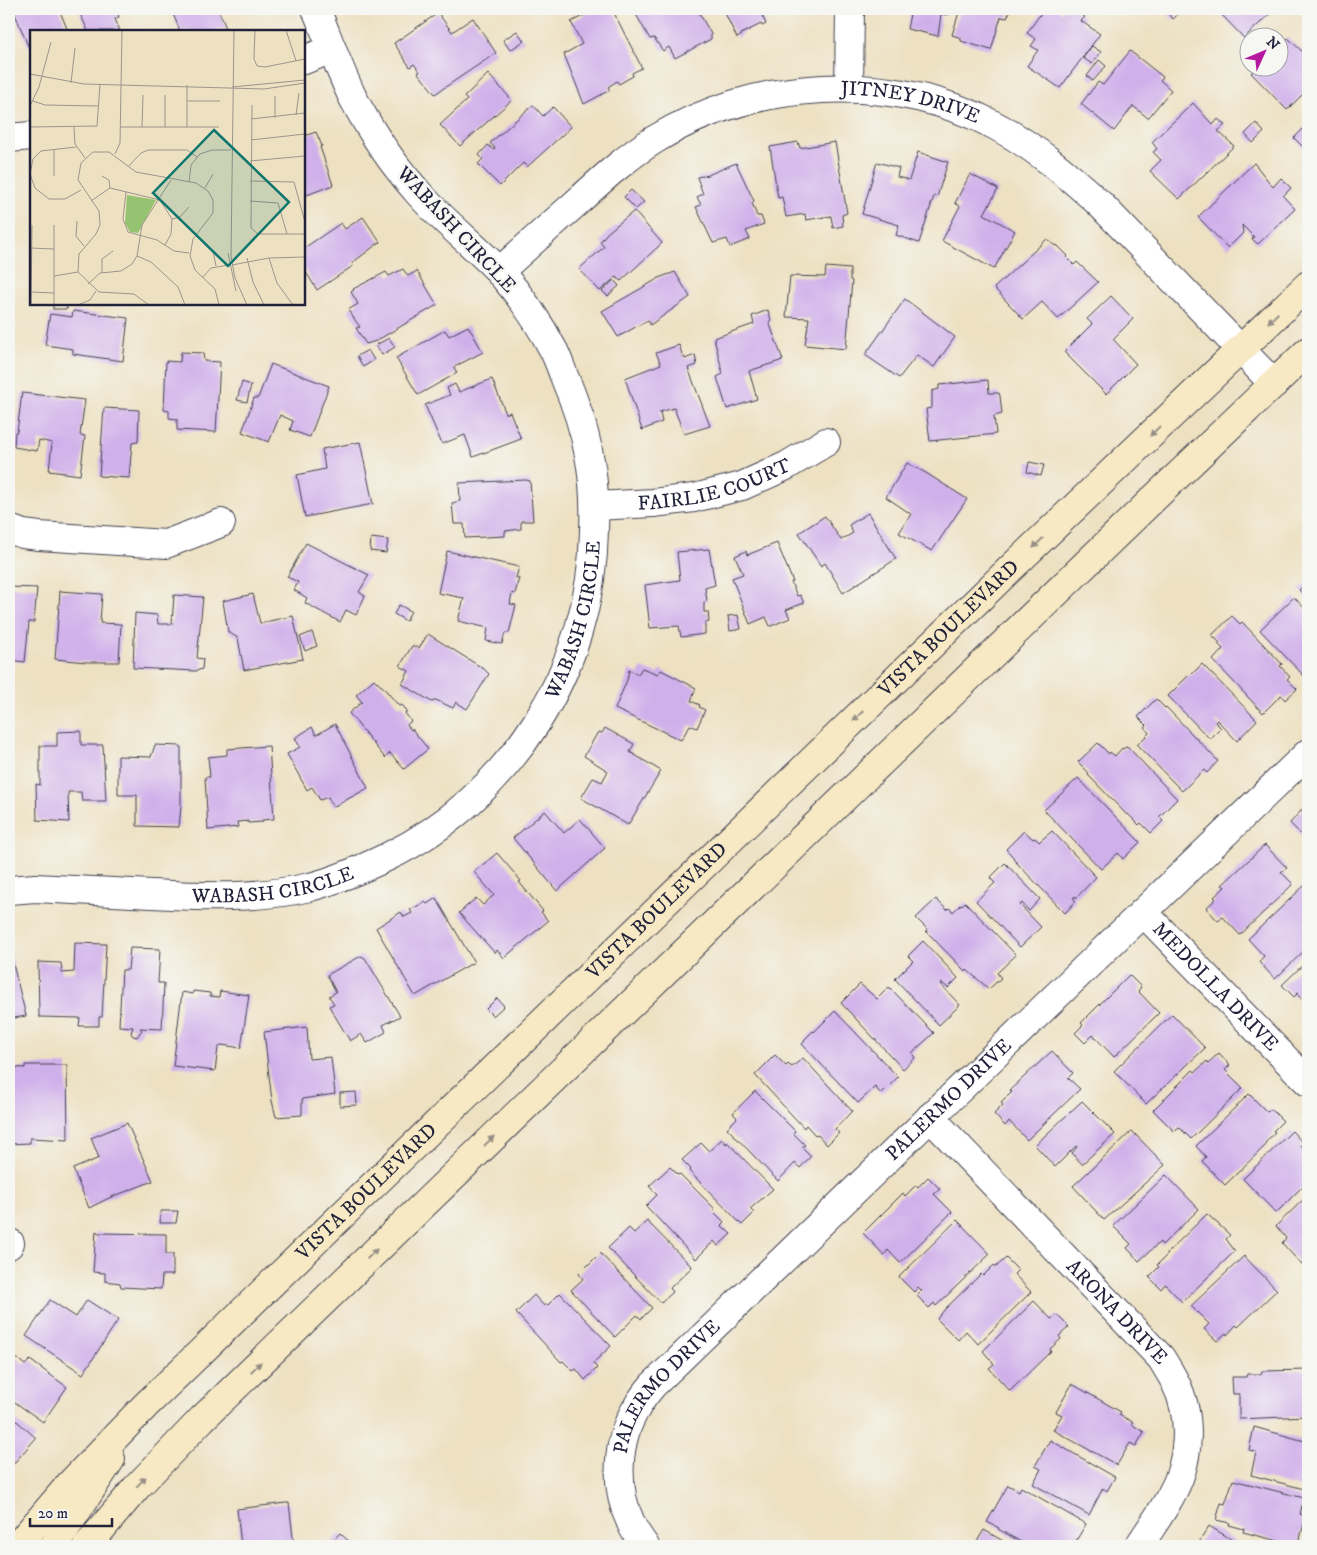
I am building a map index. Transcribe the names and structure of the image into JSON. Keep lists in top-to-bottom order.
{
  "streets": {
    "main road": ["VISTA BOULEVARD"],
    "street": [
      "JITNEY DRIVE",
      "WABASH CIRCLE",
      "FAIRLIE COURT",
      "MEDOLLA DRIVE",
      "PALERMO DRIVE",
      "ARONA DRIVE"
    ]
  },
  "crossings": [
    ["JITNEY DRIVE", "WABASH CIRCLE"],
    ["JITNEY DRIVE", "VISTA BOULEVARD"],
    ["WABASH CIRCLE", "FAIRLIE COURT"],
    ["MEDOLLA DRIVE", "PALERMO DRIVE"],
    ["PALERMO DRIVE", "ARONA DRIVE"]
  ],
  "scale_bar": "20 m",
  "north": "top right"
}
